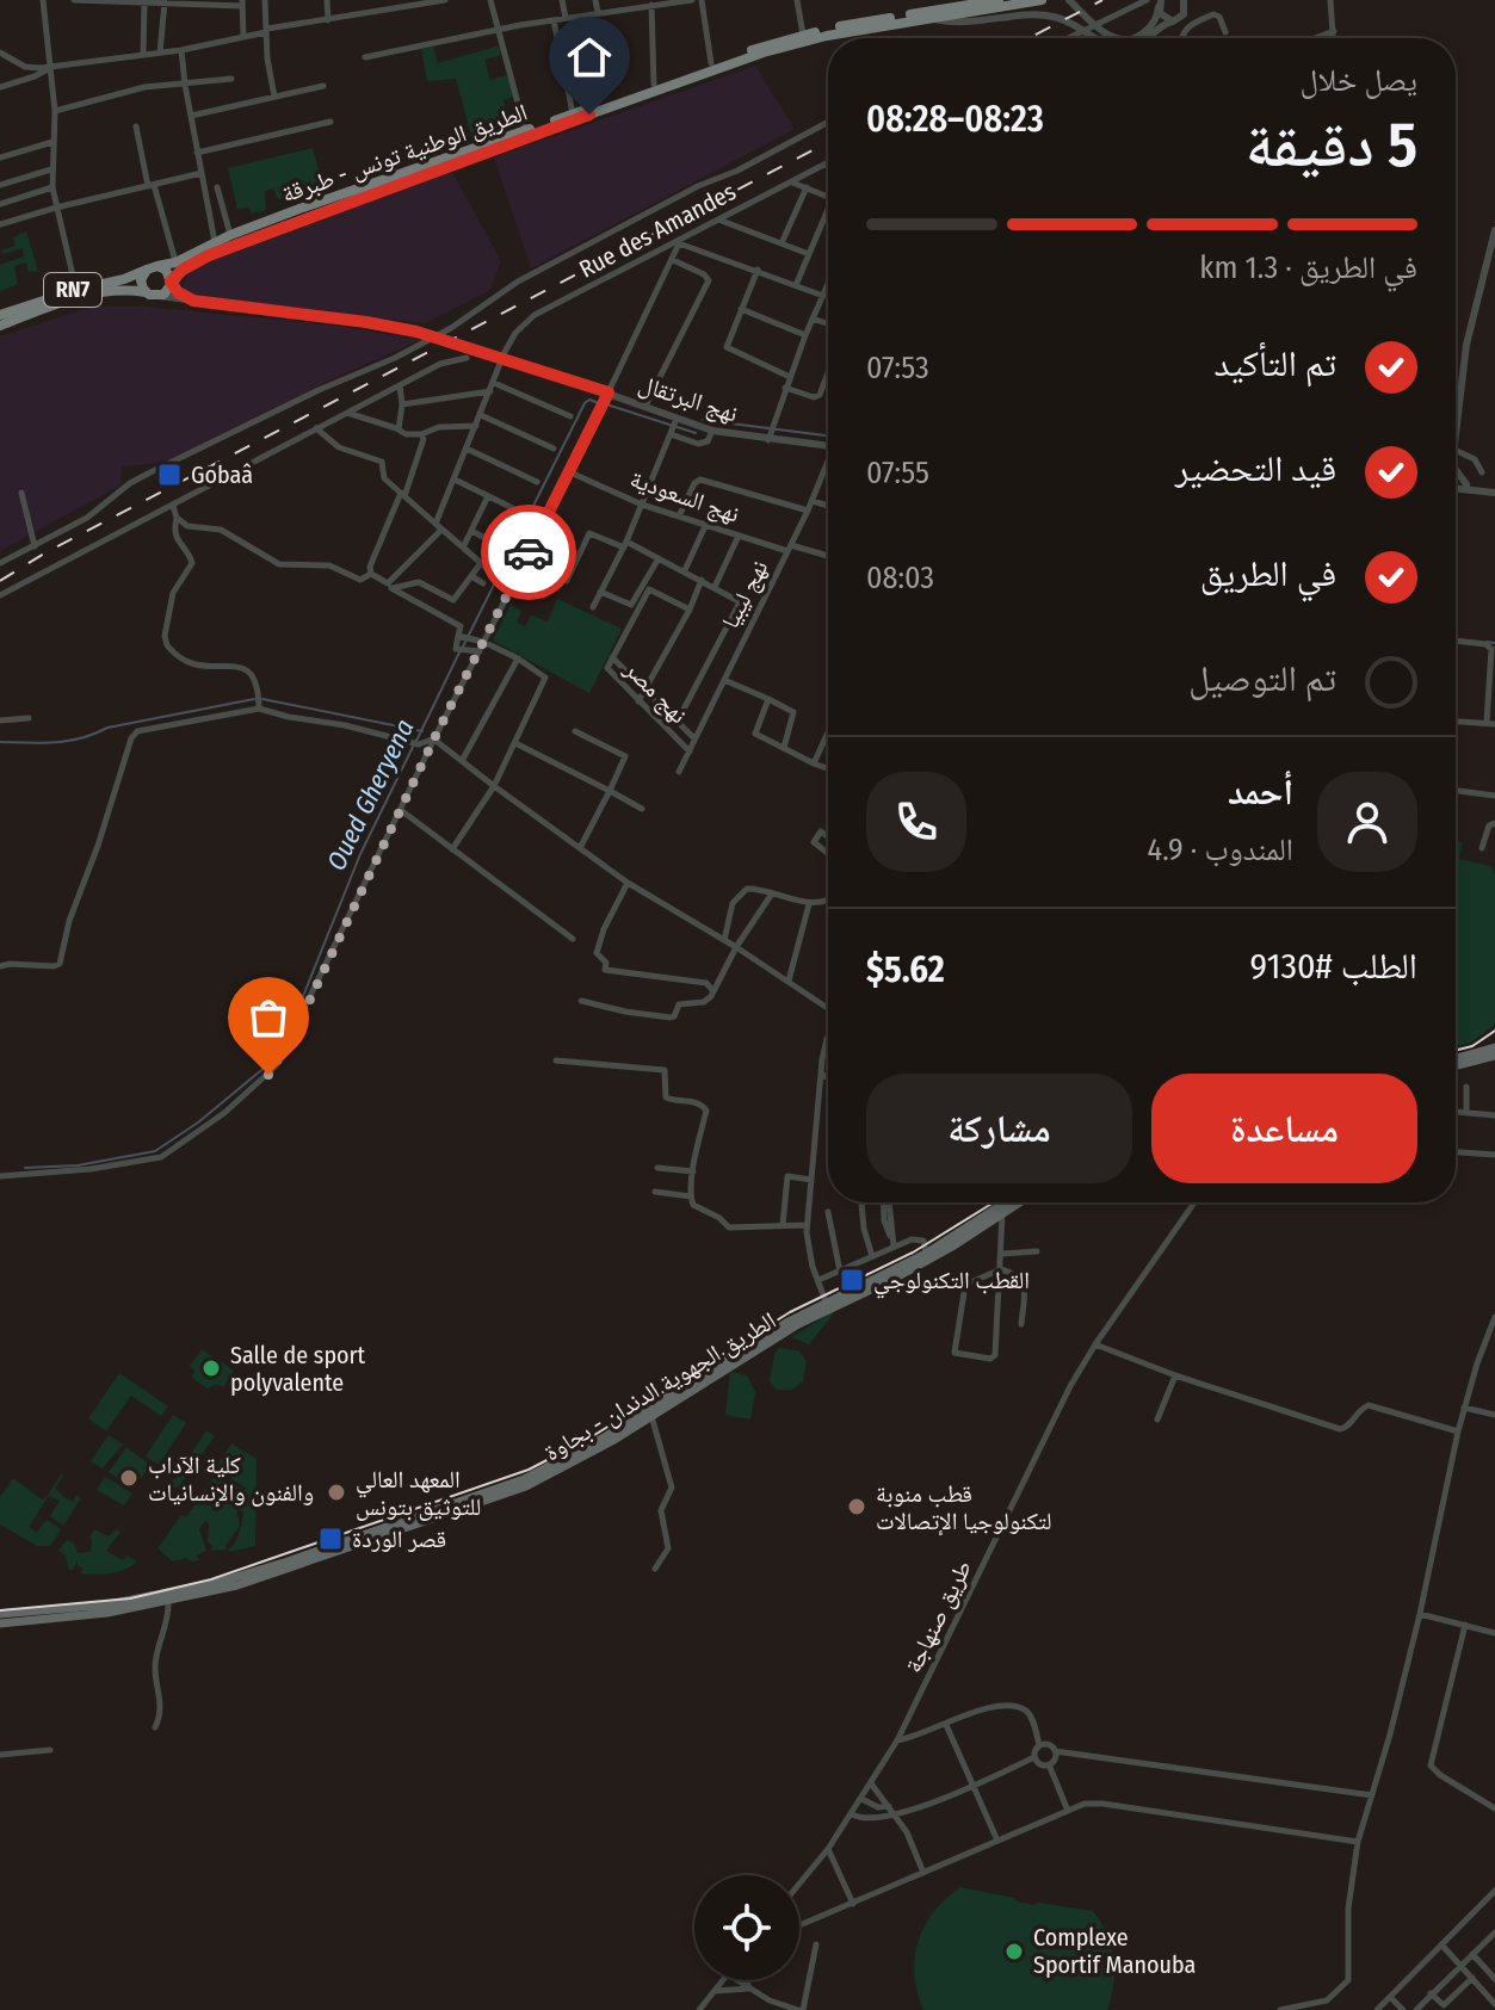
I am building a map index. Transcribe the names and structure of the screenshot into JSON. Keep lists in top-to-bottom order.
{
  "streets": {
    "main road": ["الطريق الوطنية تونس - طبرقة", "RN7", "الطريق الجهوية الدندان - بجاوة"],
    "street": [
      "Rue des Amandes",
      "نهج البرتقال",
      "نهج السعودية",
      "نهج ليبيا",
      "نهج مصر",
      "طريق صنهاجة"
    ]
  },
  "crossings": [
    ["الطريق الوطنية تونس - طبرقة", "RN7"],
    ["الطريق الوطنية تونس - طبرقة", "نهج البرتقال"],
    ["RN7", "نهج البرتقال"],
    ["نهج السعودية", "نهج ليبيا"],
    ["نهج ليبيا", "نهج مصر"]
  ],
  "water": ["Oued Gheryena"],
  "places": {
    "transit": ["Gobaâ", "القطب التكنولوجي", "قصر الوردة"],
    "other": [
      "Salle de sport polyvalente",
      "كلية الآداب والفنون والإنسانيات",
      "المعهد العالي للتوثيق بتونس",
      "قطب منوبة لتكنولوجيا الإتصالات",
      "Complexe Sportif Manouba"
    ]
  },
  "page": {
    "heading": ["5 دقيقة", "يصل خلال", "08:23–08:28"],
    "panel": [
      "أحمد",
      "المندوب · 4.9",
      "الطلب #9130",
      "$5.62"
    ],
    "bar": "في الطريق · 1.3 km",
    "list": [
      ["تم التأكيد", "07:53"],
      ["قيد التحضير", "07:55"],
      ["في الطريق", "08:03"],
      "تم التوصيل"
    ],
    "buttons": ["مساعدة", "مشاركة"]
  }
}
